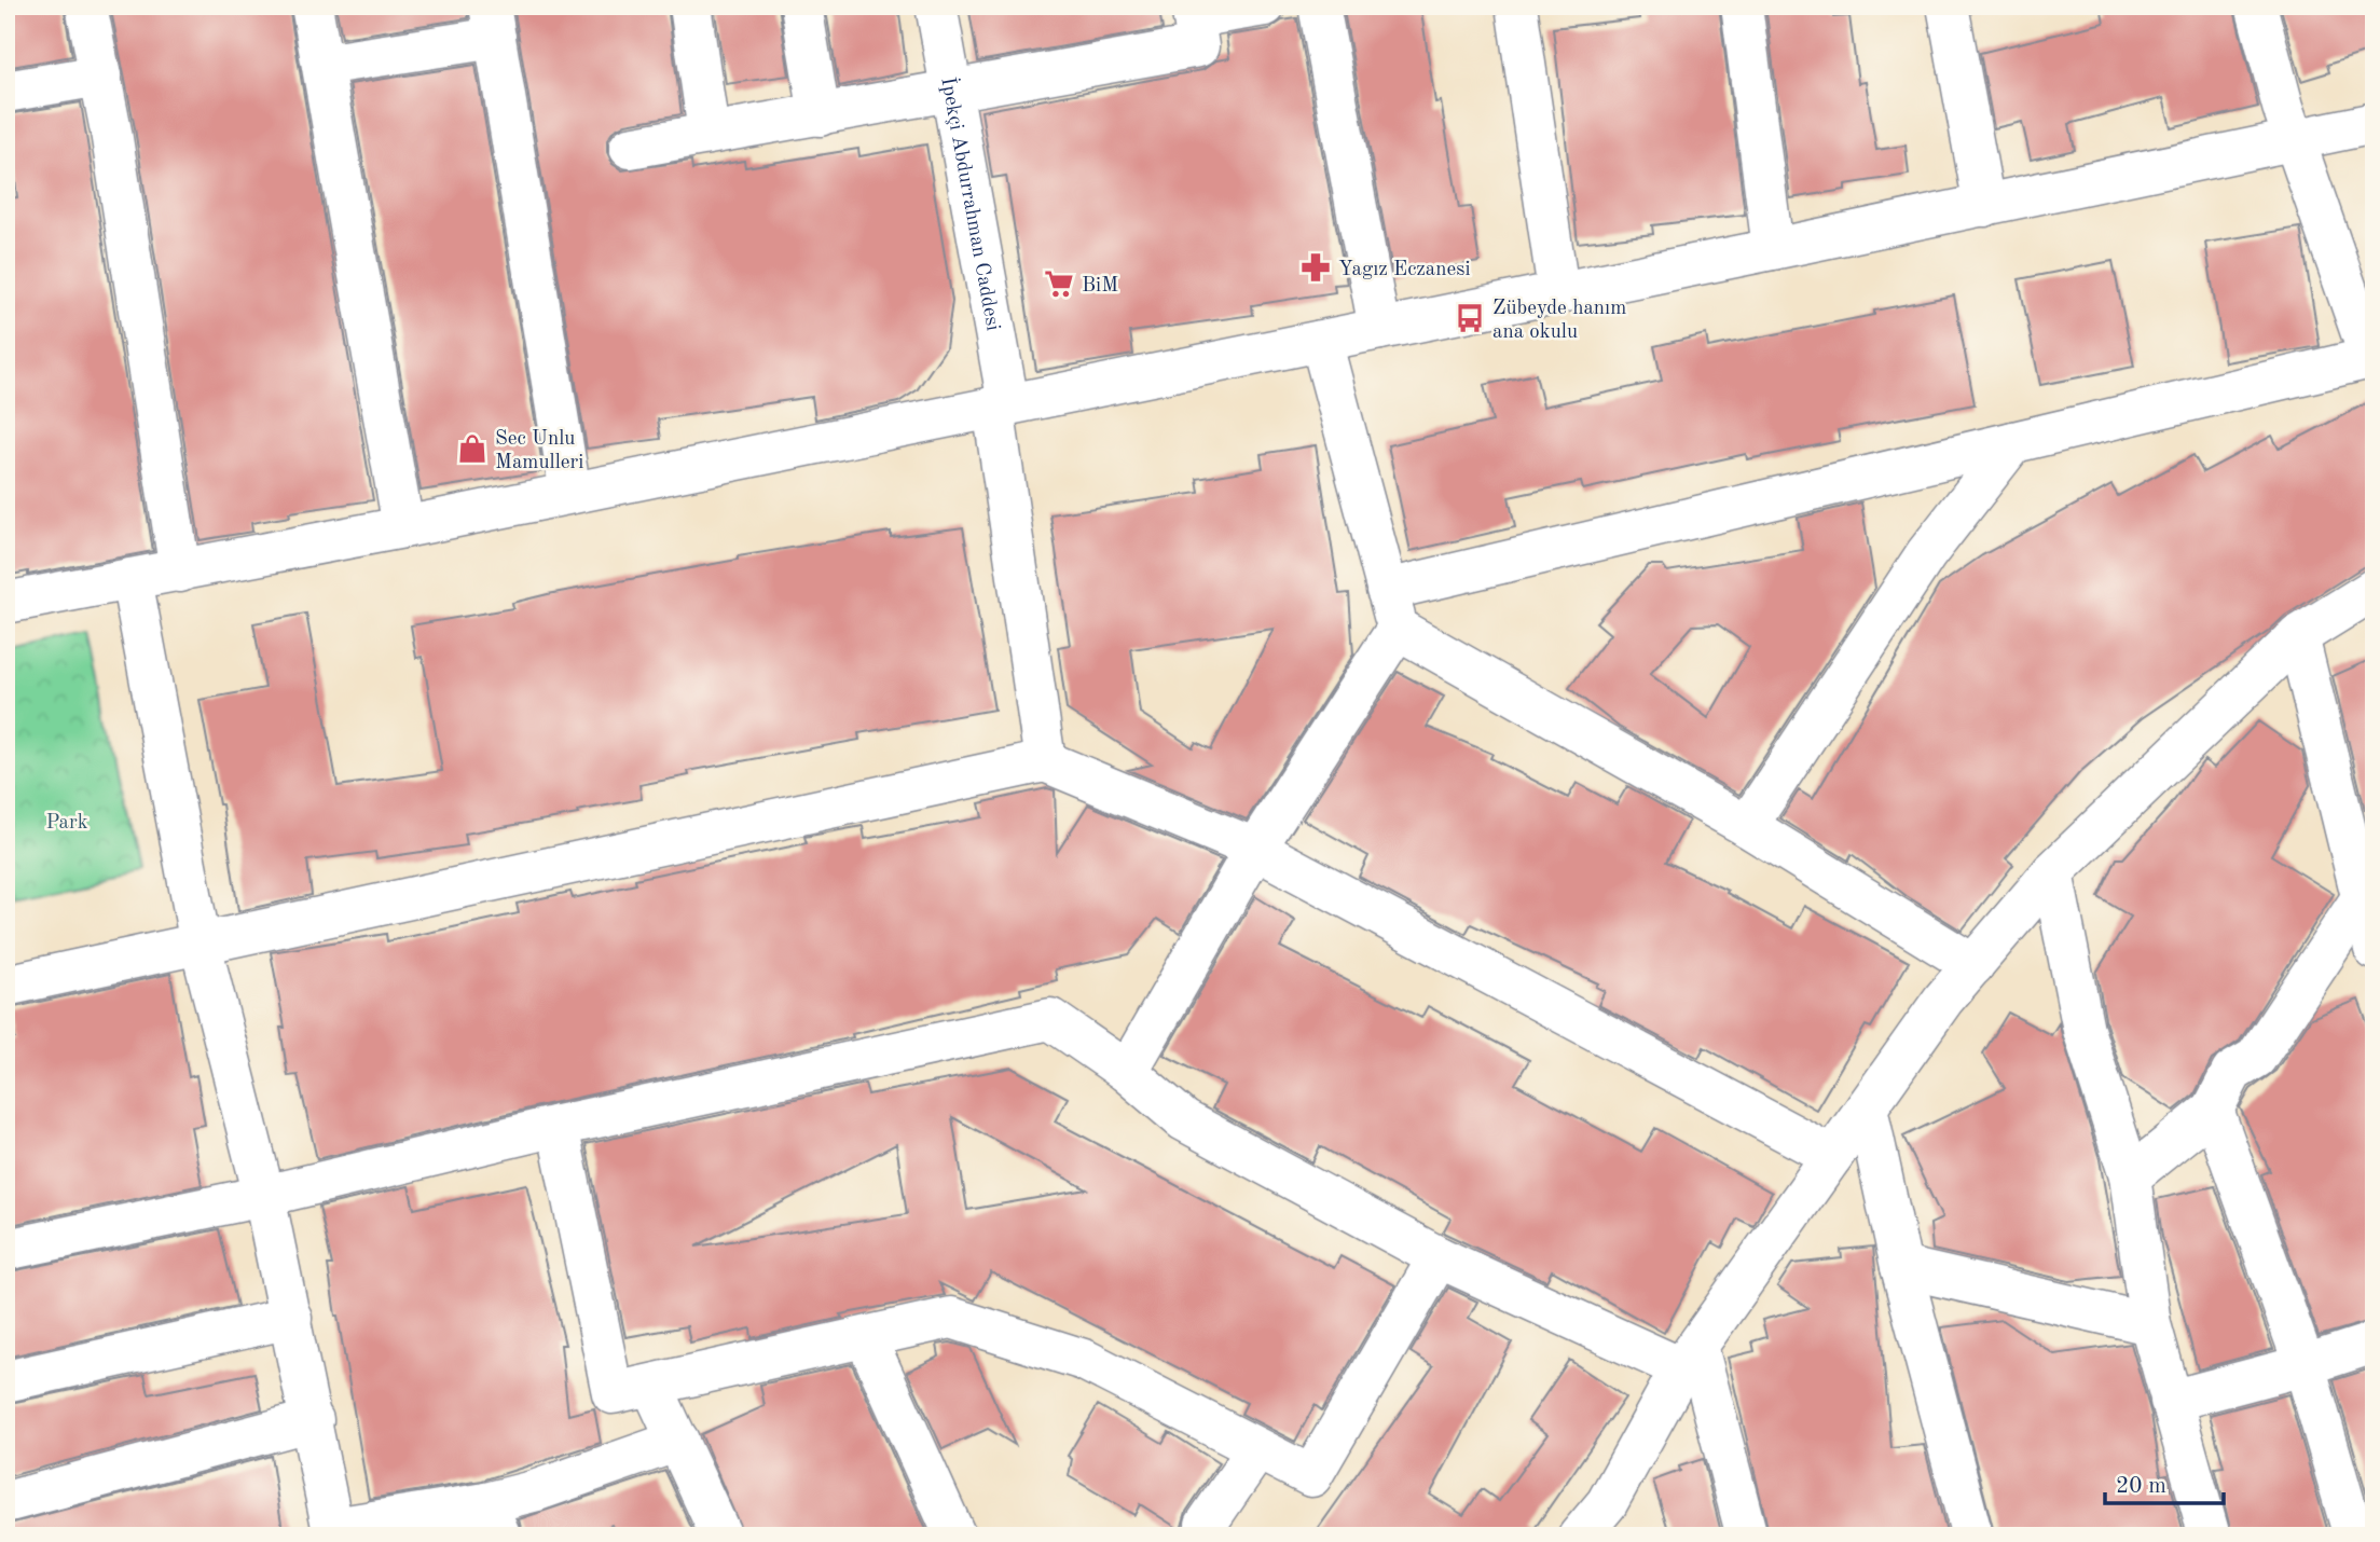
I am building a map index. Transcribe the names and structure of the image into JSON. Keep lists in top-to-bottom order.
{
  "streets": {
    "street": ["İpekçi Abdurrahman Caddesi"]
  },
  "parks": ["Park"],
  "places": {
    "pharmacy": ["Yagız Eczanesi"],
    "supermarket": ["BiM"],
    "bus stop": ["Zübeyde hanım ana okulu"],
    "shop": ["Sec Unlu Mamulleri"]
  },
  "scale_bar": "20 m"
}
